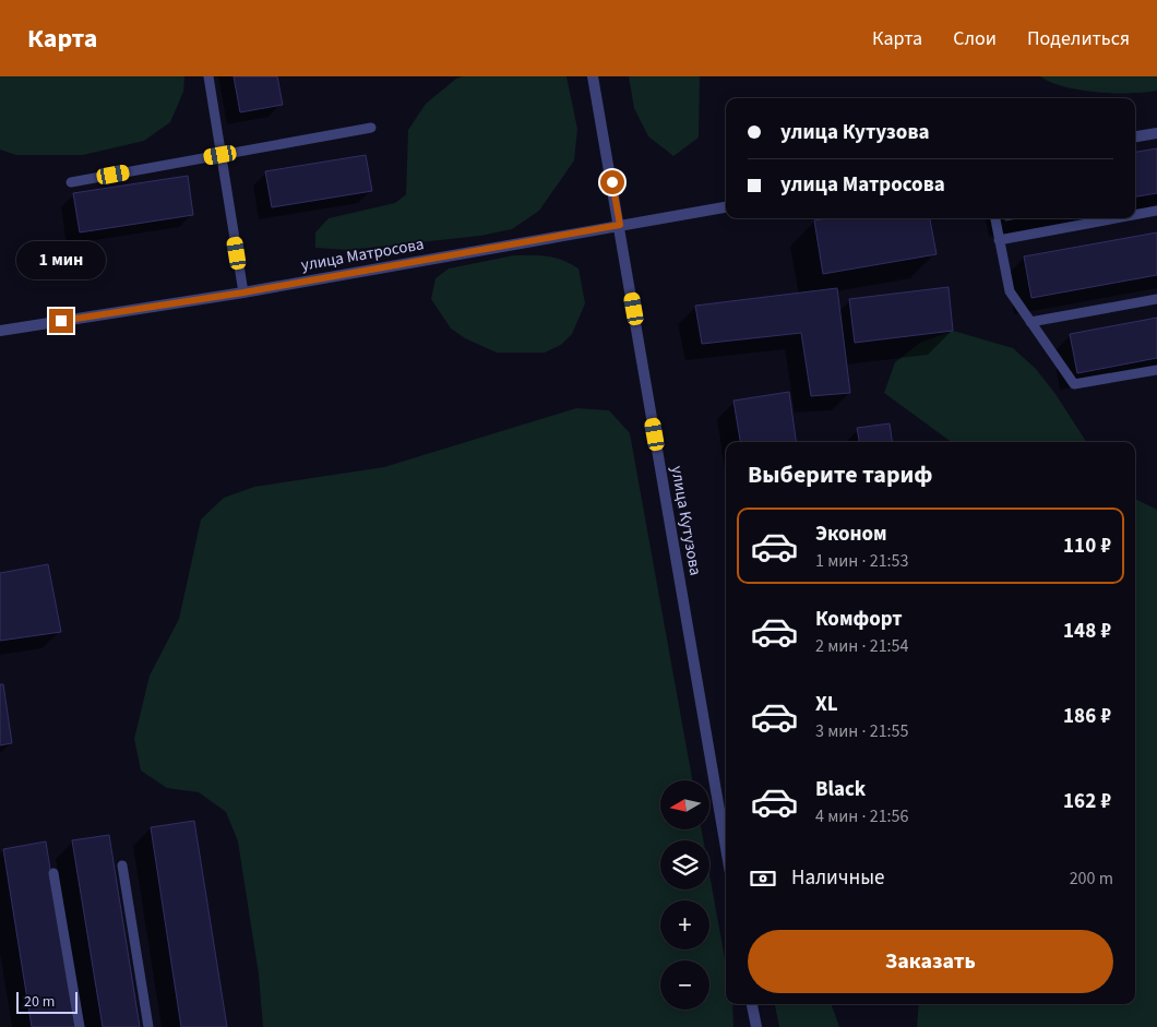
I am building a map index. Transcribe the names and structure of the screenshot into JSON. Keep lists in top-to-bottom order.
{
  "streets": {
    "street": ["улица Матросова", "улица Кутузова"]
  },
  "crossings": [
    ["улица Матросова", "улица Кутузова"]
  ],
  "scale_bar": "20 m",
  "north": "left",
  "page": {
    "header": "Карта",
    "nav": ["Карта", "Слои", "Поделиться"],
    "banner": ["улица Кутузова", "улица Матросова"],
    "bubble": "1 мин",
    "heading": "Выберите тариф",
    "list": [
      {
        "name": "Эконом",
        "note": "1 мин · 21:53",
        "value": "110 ₽"
      },
      {
        "name": "Комфорт",
        "note": "2 мин · 21:54",
        "value": "148 ₽"
      },
      {
        "name": "XL",
        "note": "3 мин · 21:55",
        "value": "186 ₽"
      },
      {
        "name": "Black",
        "note": "4 мин · 21:56",
        "value": "162 ₽"
      }
    ],
    "map_buttons": ["+", "−"],
    "pay": ["Наличные", "200 m"],
    "buttons": "Заказать",
    "scale": "20 m"
  }
}
